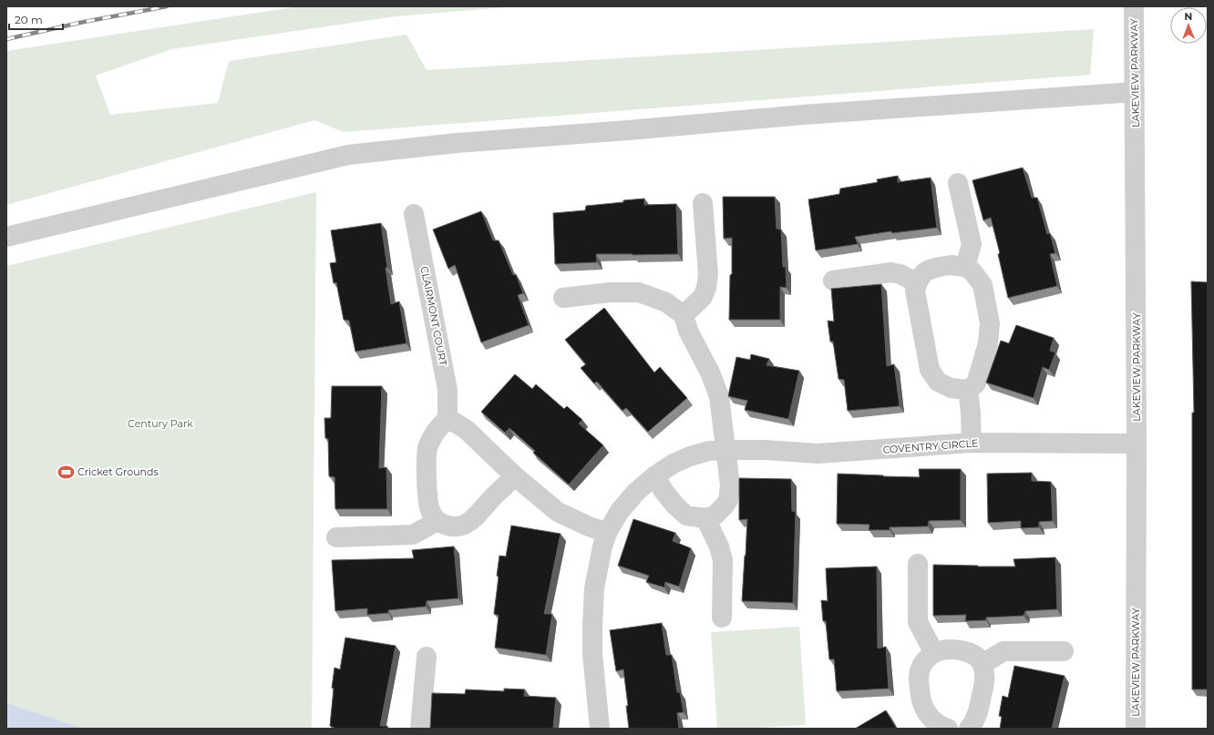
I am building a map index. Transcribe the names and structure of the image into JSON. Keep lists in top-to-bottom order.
{
  "streets": {
    "street": ["LAKEVIEW PARKWAY", "CLAIRMONT COURT", "COVENTRY CIRCLE"]
  },
  "crossings": [
    ["LAKEVIEW PARKWAY", "COVENTRY CIRCLE"]
  ],
  "parks": ["Century Park"],
  "places": {
    "sports": ["Cricket Grounds"]
  },
  "scale_bar": "20 m",
  "north": "top"
}
